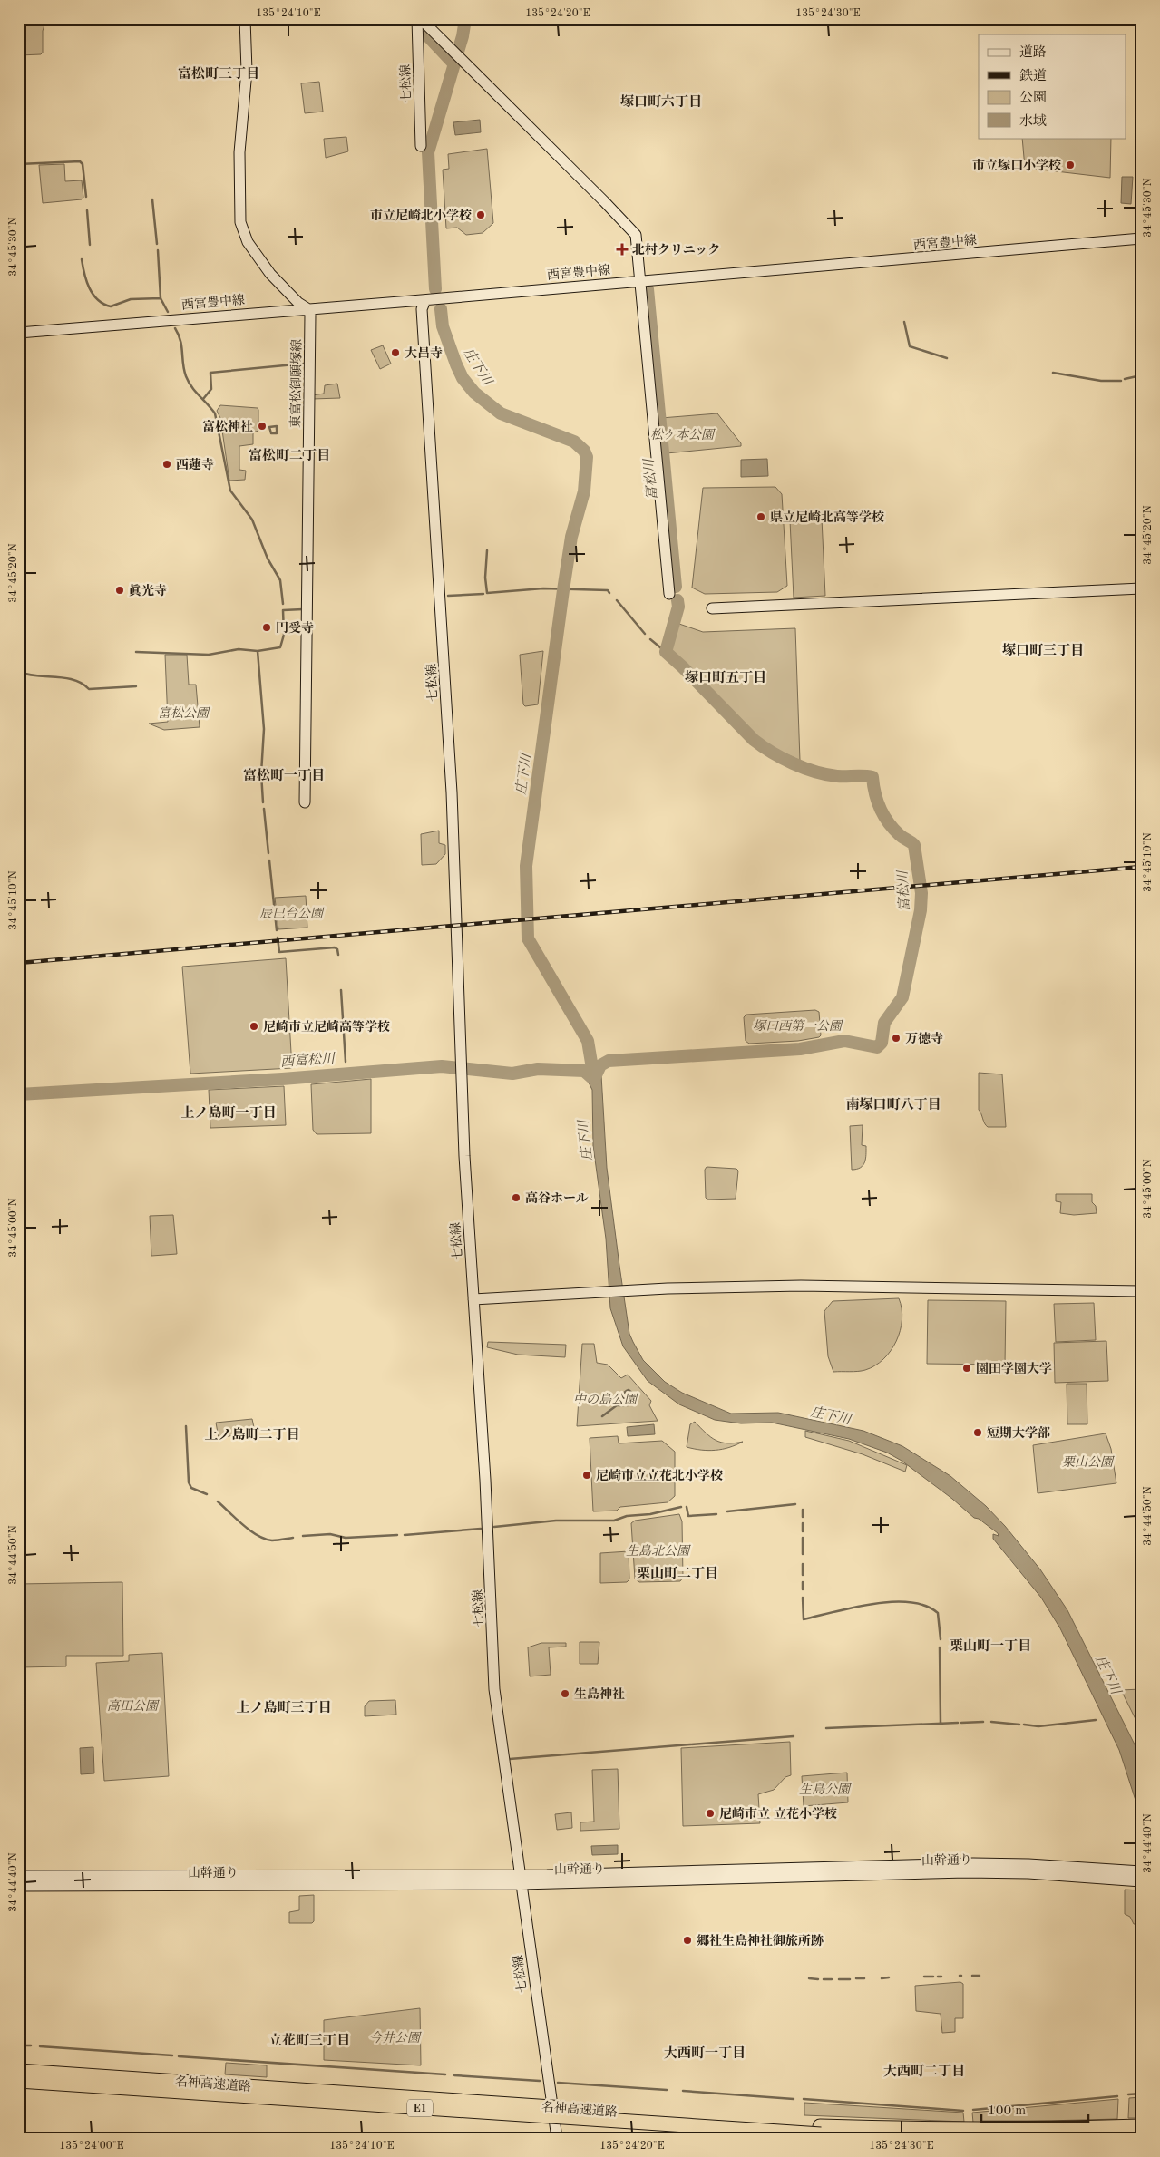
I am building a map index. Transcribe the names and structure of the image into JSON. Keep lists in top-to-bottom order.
{
  "streets": {
    "highway": ["名神高速道路", "E1"],
    "street": [
      "七松線",
      "西宮豊中線",
      "東富松御願塚線",
      "山幹通り"
    ]
  },
  "crossings": [
    ["七松線", "西宮豊中線"],
    ["七松線", "山幹通り"],
    ["西宮豊中線", "東富松御願塚線"]
  ],
  "districts": [
    "富松町三丁目",
    "塚口町六丁目",
    "富松町二丁目",
    "塚口町三丁目",
    "塚口町五丁目",
    "富松町一丁目",
    "南塚口町八丁目",
    "上ノ島町一丁目",
    "上ノ島町二丁目",
    "栗山町二丁目",
    "栗山町一丁目",
    "上ノ島町三丁目",
    "立花町三丁目",
    "大西町一丁目",
    "大西町二丁目"
  ],
  "water": ["庄下川", "富松川", "西富松川"],
  "parks": [
    "松ケ本公園",
    "富松公園",
    "辰巳台公園",
    "塚口西第一公園",
    "中の島公園",
    "栗山公園",
    "生島北公園",
    "高田公園",
    "生島公園",
    "今井公園"
  ],
  "places": {
    "other": [
      "市立塚口小学校",
      "市立尼崎北小学校",
      "大昌寺",
      "富松神社",
      "西蓮寺",
      "県立尼崎北高等学校",
      "眞光寺",
      "円受寺",
      "尼崎市立尼崎高等学校",
      "万徳寺",
      "高谷ホール",
      "園田学園大学",
      "短期大学部",
      "尼崎市立立花北小学校",
      "生島神社",
      "尼崎市立 立花小学校",
      "郷社生島神社御旅所跡"
    ],
    "health": ["北村クリニック"]
  },
  "legend": [
    "道路",
    "鉄道",
    "公園",
    "水域"
  ],
  "scale_bar": "100 m",
  "coordinates": [
    "135°24'10\"E",
    "135°24'20\"E",
    "135°24'30\"E",
    "34°45'30\"N",
    "34°45'20\"N",
    "34°45'10\"N",
    "34°45'00\"N",
    "34°44'50\"N",
    "34°44'40\"N",
    "135°24'00\"E"
  ]
}
